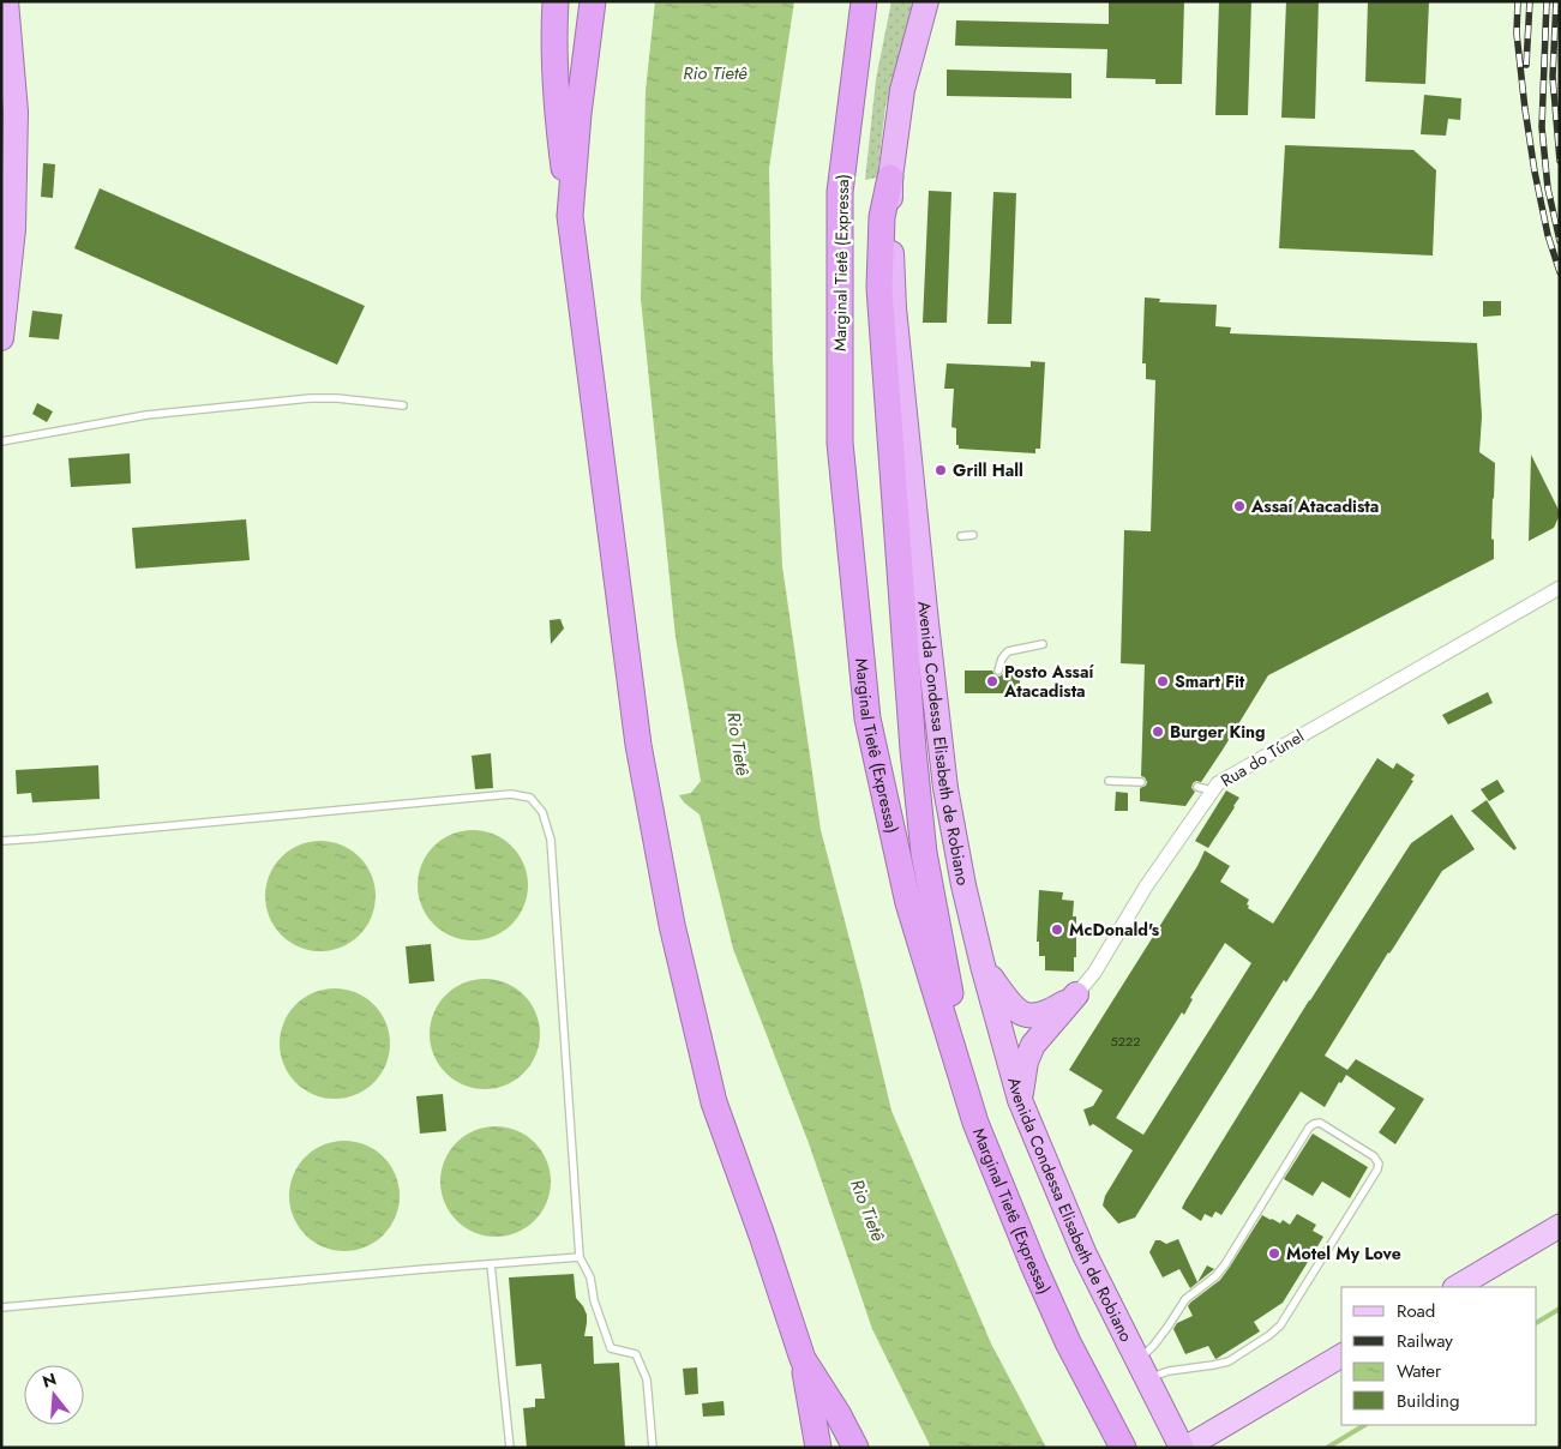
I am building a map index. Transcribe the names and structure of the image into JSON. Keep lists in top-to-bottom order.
{
  "streets": {
    "highway": ["Marginal Tietê (Expressa)", "Avenida Condessa Elisabeth de Robiano"],
    "street": ["Rua do Túnel"]
  },
  "water": ["Rio Tietê"],
  "places": [
    "Grill Hall",
    "Assaí Atacadista",
    "Posto Assaí Atacadista",
    "Smart Fit",
    "Burger King",
    "McDonald's",
    "Motel My Love"
  ],
  "house_numbers": ["5222"],
  "legend": [
    "Road",
    "Railway",
    "Water",
    "Building"
  ],
  "north": "top"
}
